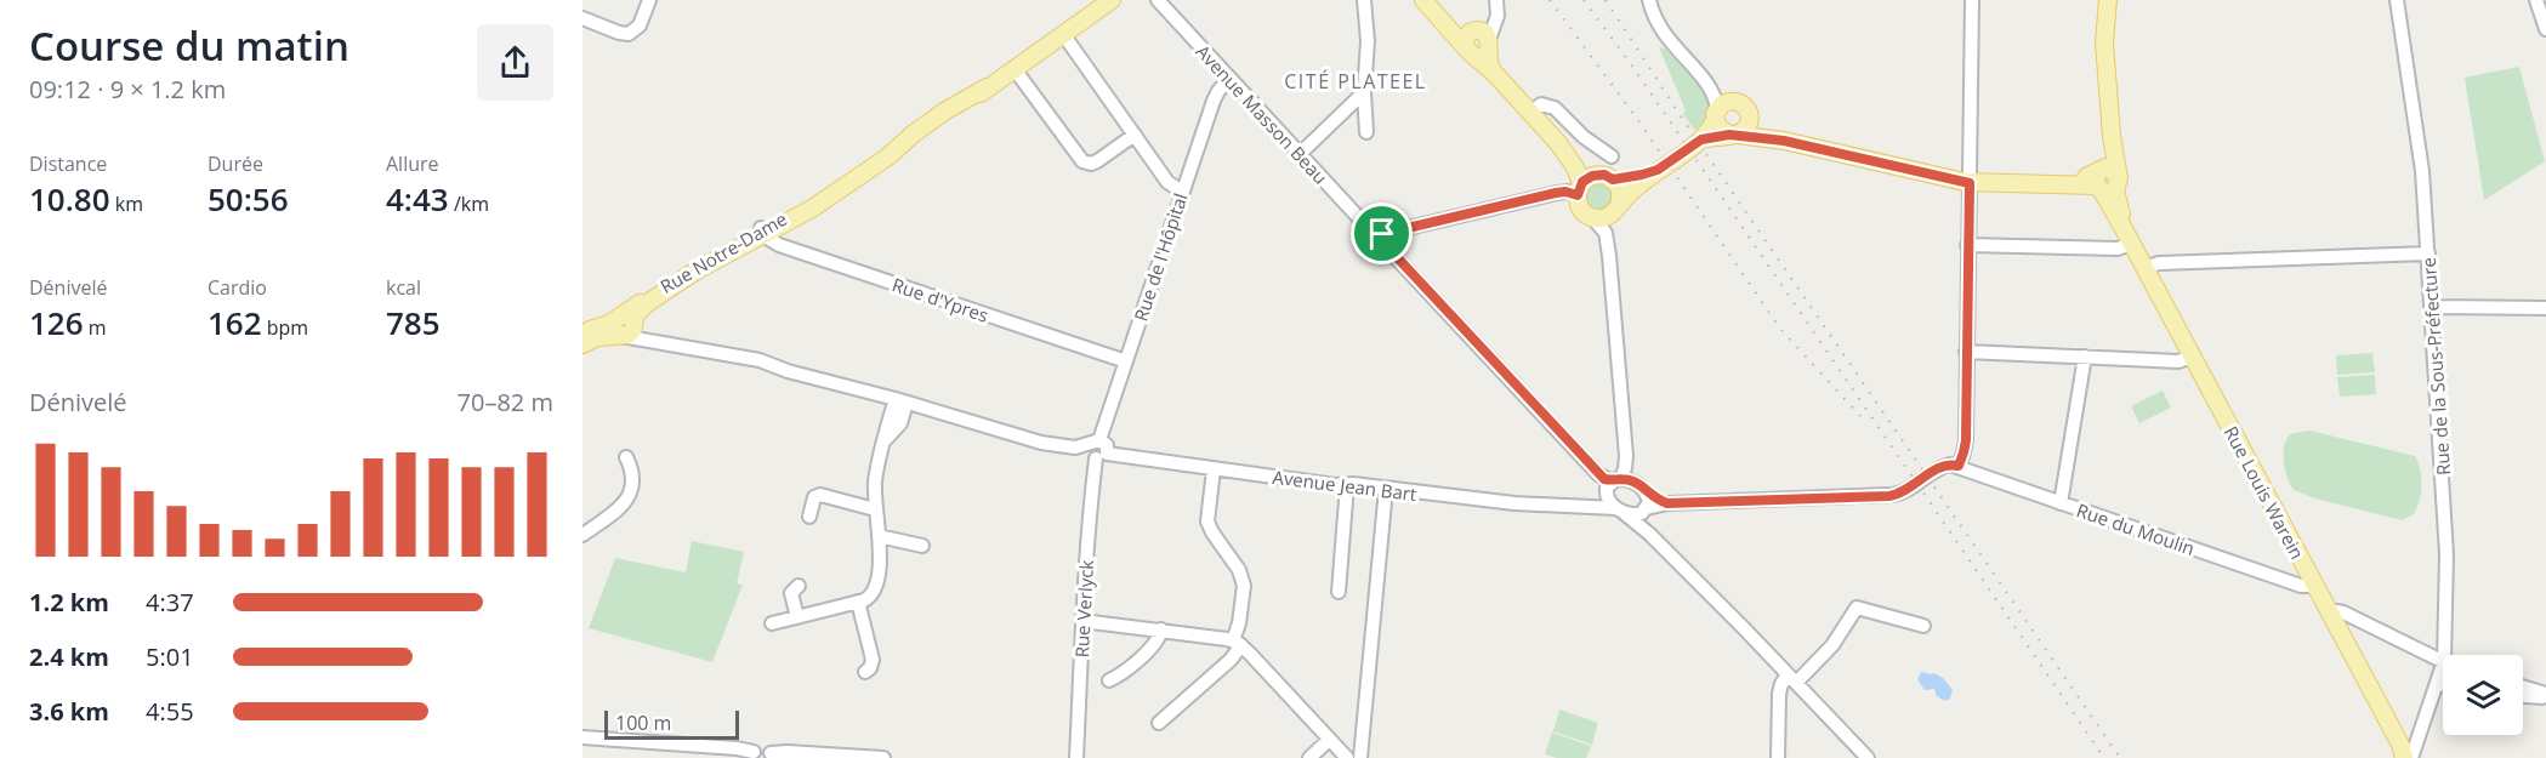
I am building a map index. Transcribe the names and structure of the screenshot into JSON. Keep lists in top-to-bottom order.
{
  "streets": {
    "main road": ["Rue Notre-Dame", "Rue Louis Warein"],
    "street": [
      "Avenue Masson Beau",
      "Rue de l'Hôpital",
      "Rue d'Ypres",
      "Rue de la Sous-Préfecture",
      "Avenue Jean Bart",
      "Rue du Moulin",
      "Rue Verlyck"
    ]
  },
  "crossings": [
    ["Avenue Masson Beau", "Rue de l'Hôpital"],
    ["Avenue Masson Beau", "Avenue Jean Bart"],
    ["Rue Notre-Dame", "Rue d'Ypres"],
    ["Rue Notre-Dame", "Avenue Jean Bart"],
    ["Rue de l'Hôpital", "Rue d'Ypres"],
    ["Rue de l'Hôpital", "Avenue Jean Bart"],
    ["Rue de l'Hôpital", "Rue Verlyck"],
    ["Rue de la Sous-Préfecture", "Rue Louis Warein"],
    ["Avenue Jean Bart", "Rue Verlyck"],
    ["Rue Louis Warein", "Rue du Moulin"]
  ],
  "districts": ["CITÉ PLATEEL"],
  "scale_bar": "100 m",
  "page": {
    "heading": ["Course du matin", "09:12 · 9 × 1.2 km"],
    "stats": [
      ["Distance", "10.80 km"],
      ["Durée", "50:56"],
      ["Allure", "4:43 /km"],
      ["Dénivelé", "126 m"],
      ["Cardio", "162 bpm"],
      ["kcal", "785"]
    ],
    "chart": ["Dénivelé", "70–82 m"],
    "list": [
      {
        "name": "1.2 km",
        "note": "4:37"
      },
      {
        "name": "2.4 km",
        "note": "5:01"
      },
      {
        "name": "3.6 km",
        "note": "4:55"
      }
    ],
    "scale": "100 m"
  }
}
